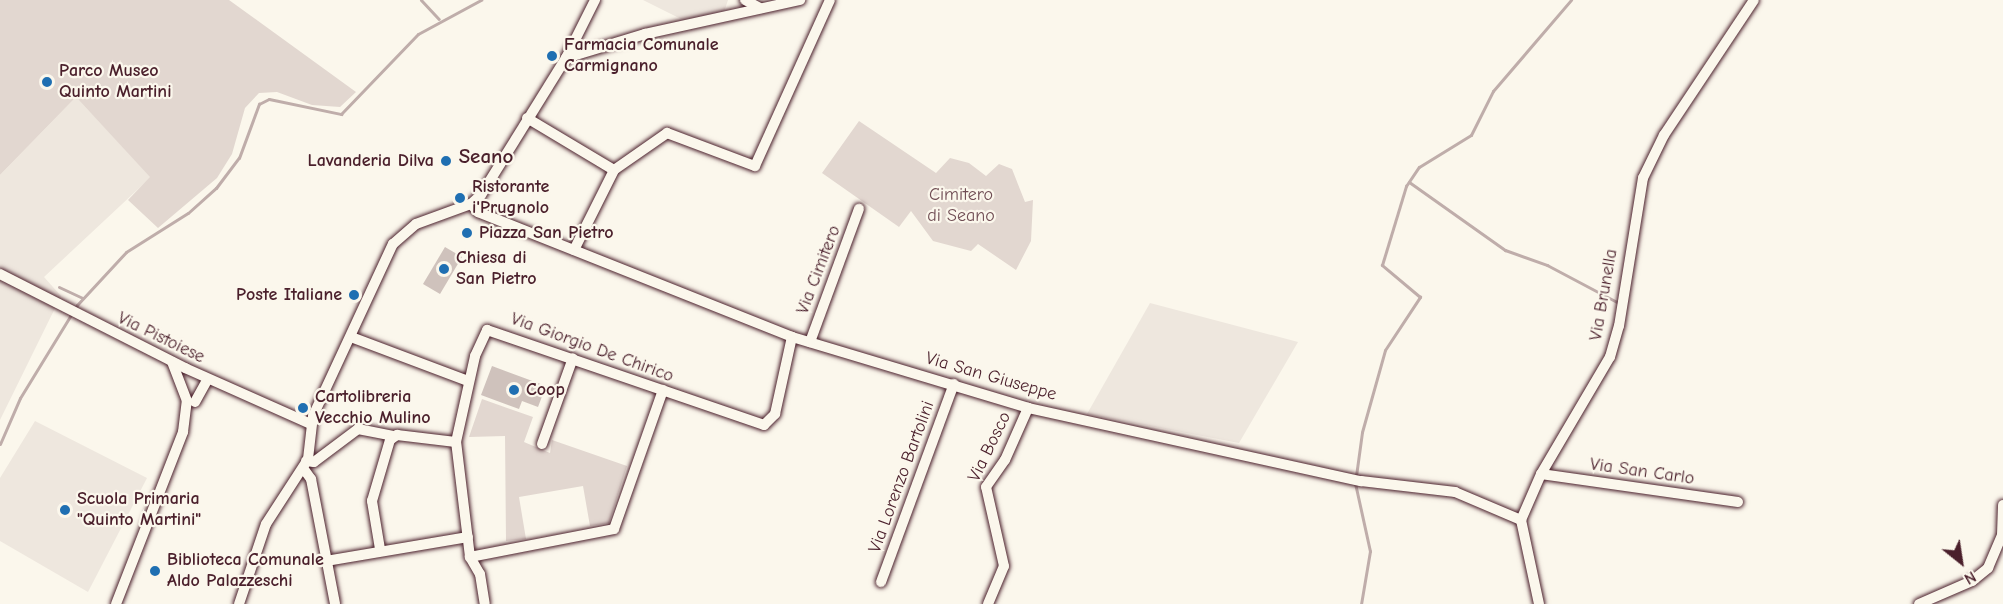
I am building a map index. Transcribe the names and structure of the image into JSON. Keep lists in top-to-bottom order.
{
  "streets": {
    "street": [
      "Via Cimitero",
      "Via Brunella",
      "Via Pistoiese",
      "Via Giorgio De Chirico",
      "Via San Giuseppe",
      "Via Bosco",
      "Via San Carlo",
      "Via Lorenzo Bartolini"
    ]
  },
  "crossings": [
    ["Via Cimitero", "Via San Giuseppe"],
    ["Via Brunella", "Via San Giuseppe"],
    ["Via Brunella", "Via San Carlo"],
    ["Via Giorgio De Chirico", "Via San Giuseppe"],
    ["Via San Giuseppe", "Via Bosco"],
    ["Via San Giuseppe", "Via Lorenzo Bartolini"]
  ],
  "districts": ["Seano"],
  "parks": ["Cimitero di Seano"],
  "places": [
    "Farmacia Comunale Carmignano",
    "Parco Museo Quinto Martini",
    "Lavanderia Dilva",
    "Ristorante i'Prugnolo",
    "Piazza San Pietro",
    "Chiesa di San Pietro",
    "Poste Italiane",
    "Coop",
    "Cartolibreria Vecchio Mulino",
    "Scuola Primaria \"Quinto Martini\"",
    "Biblioteca Comunale Aldo Palazzeschi"
  ],
  "north": "bottom right"
}
